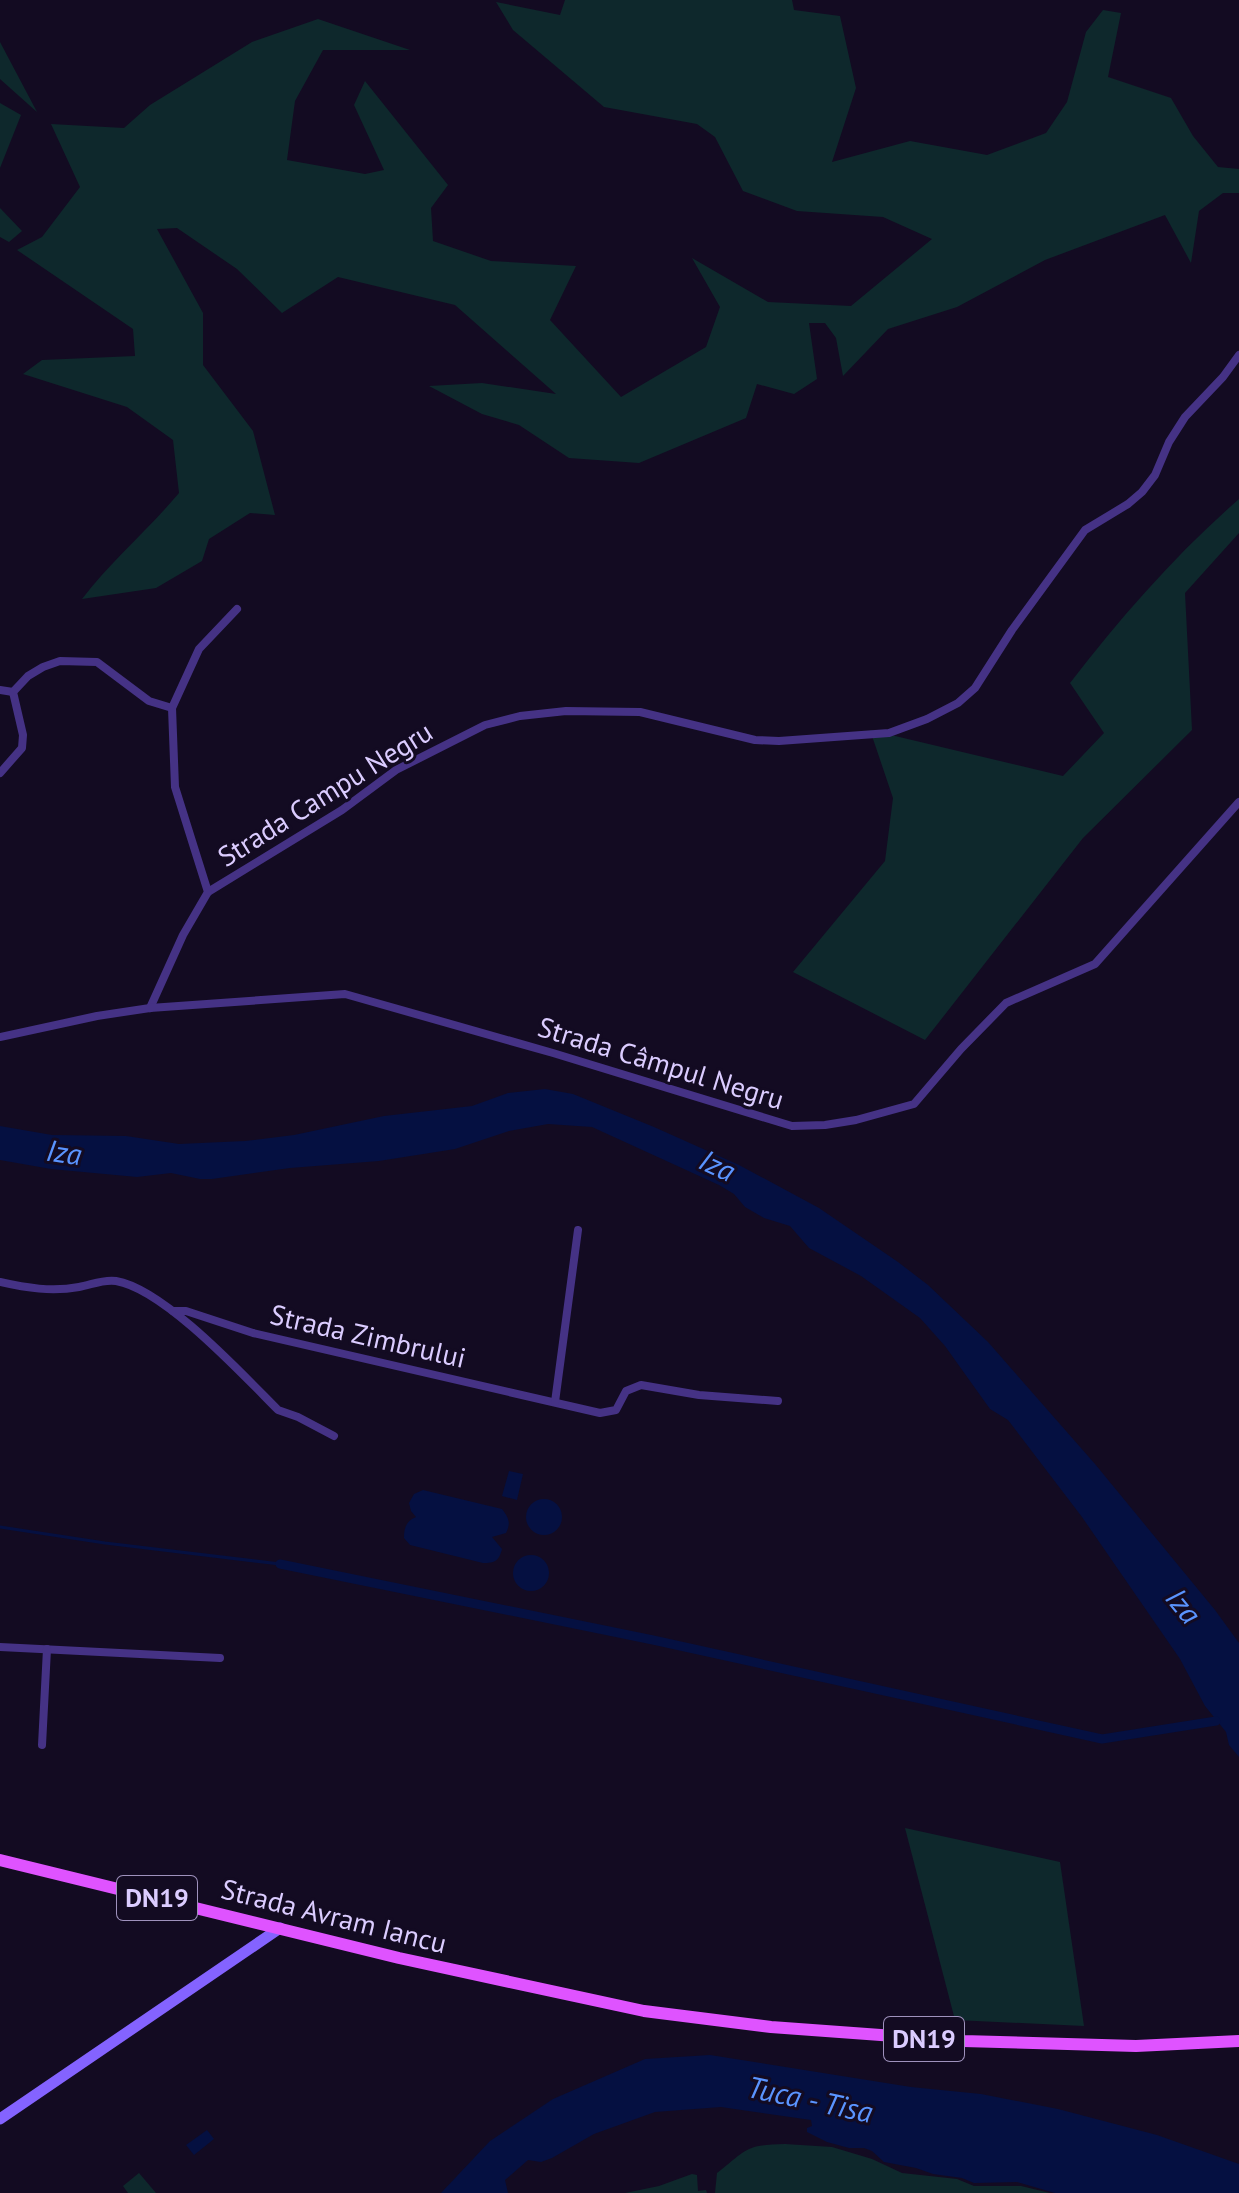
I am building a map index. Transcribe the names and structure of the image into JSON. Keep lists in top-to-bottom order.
{
  "streets": {
    "main road": ["DN19", "Strada Avram Iancu"],
    "street": ["Strada Campu Negru", "Strada Câmpul Negru", "Strada Zimbrului"]
  },
  "crossings": [
    ["Strada Campu Negru", "Strada Câmpul Negru"]
  ],
  "water": ["Iza", "Тиса - Tisa"]
}
